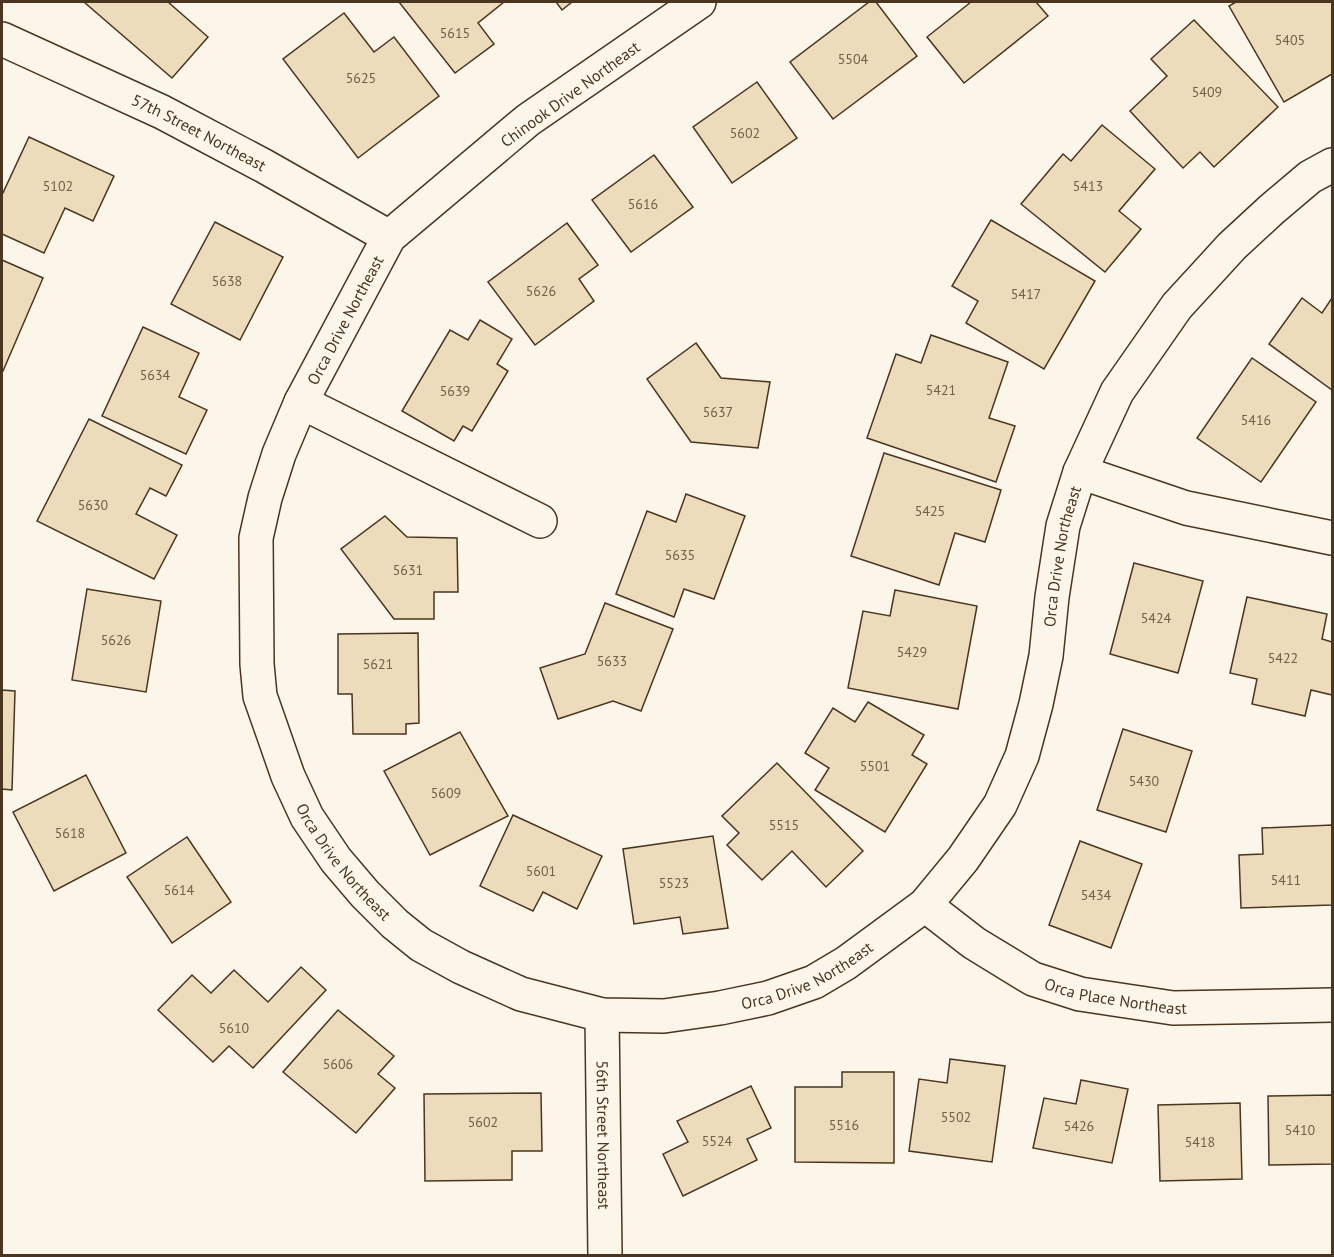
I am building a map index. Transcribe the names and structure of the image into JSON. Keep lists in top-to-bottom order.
{
  "streets": {
    "street": [
      "Chinook Drive Northeast",
      "57th Street Northeast",
      "Orca Drive Northeast",
      "Orca Place Northeast",
      "56th Street Northeast"
    ]
  },
  "crossings": [
    ["Chinook Drive Northeast", "57th Street Northeast"],
    ["Chinook Drive Northeast", "Orca Drive Northeast"],
    ["57th Street Northeast", "Orca Drive Northeast"],
    ["Orca Drive Northeast", "Orca Place Northeast"],
    ["Orca Drive Northeast", "56th Street Northeast"]
  ],
  "house_numbers": [
    "5615",
    "5405",
    "5504",
    "5625",
    "5409",
    "5602",
    "5102",
    "5413",
    "5616",
    "5638",
    "5626",
    "5417",
    "5634",
    "5421",
    "5639",
    "5637",
    "5416",
    "5630",
    "5425",
    "5635",
    "5631",
    "5424",
    "5626",
    "5429",
    "5422",
    "5633",
    "5621",
    "5501",
    "5430",
    "5609",
    "5515",
    "5618",
    "5601",
    "5411",
    "5523",
    "5614",
    "5434",
    "5610",
    "5606",
    "5502",
    "5602",
    "5516",
    "5426",
    "5410",
    "5524",
    "5418"
  ]
}
